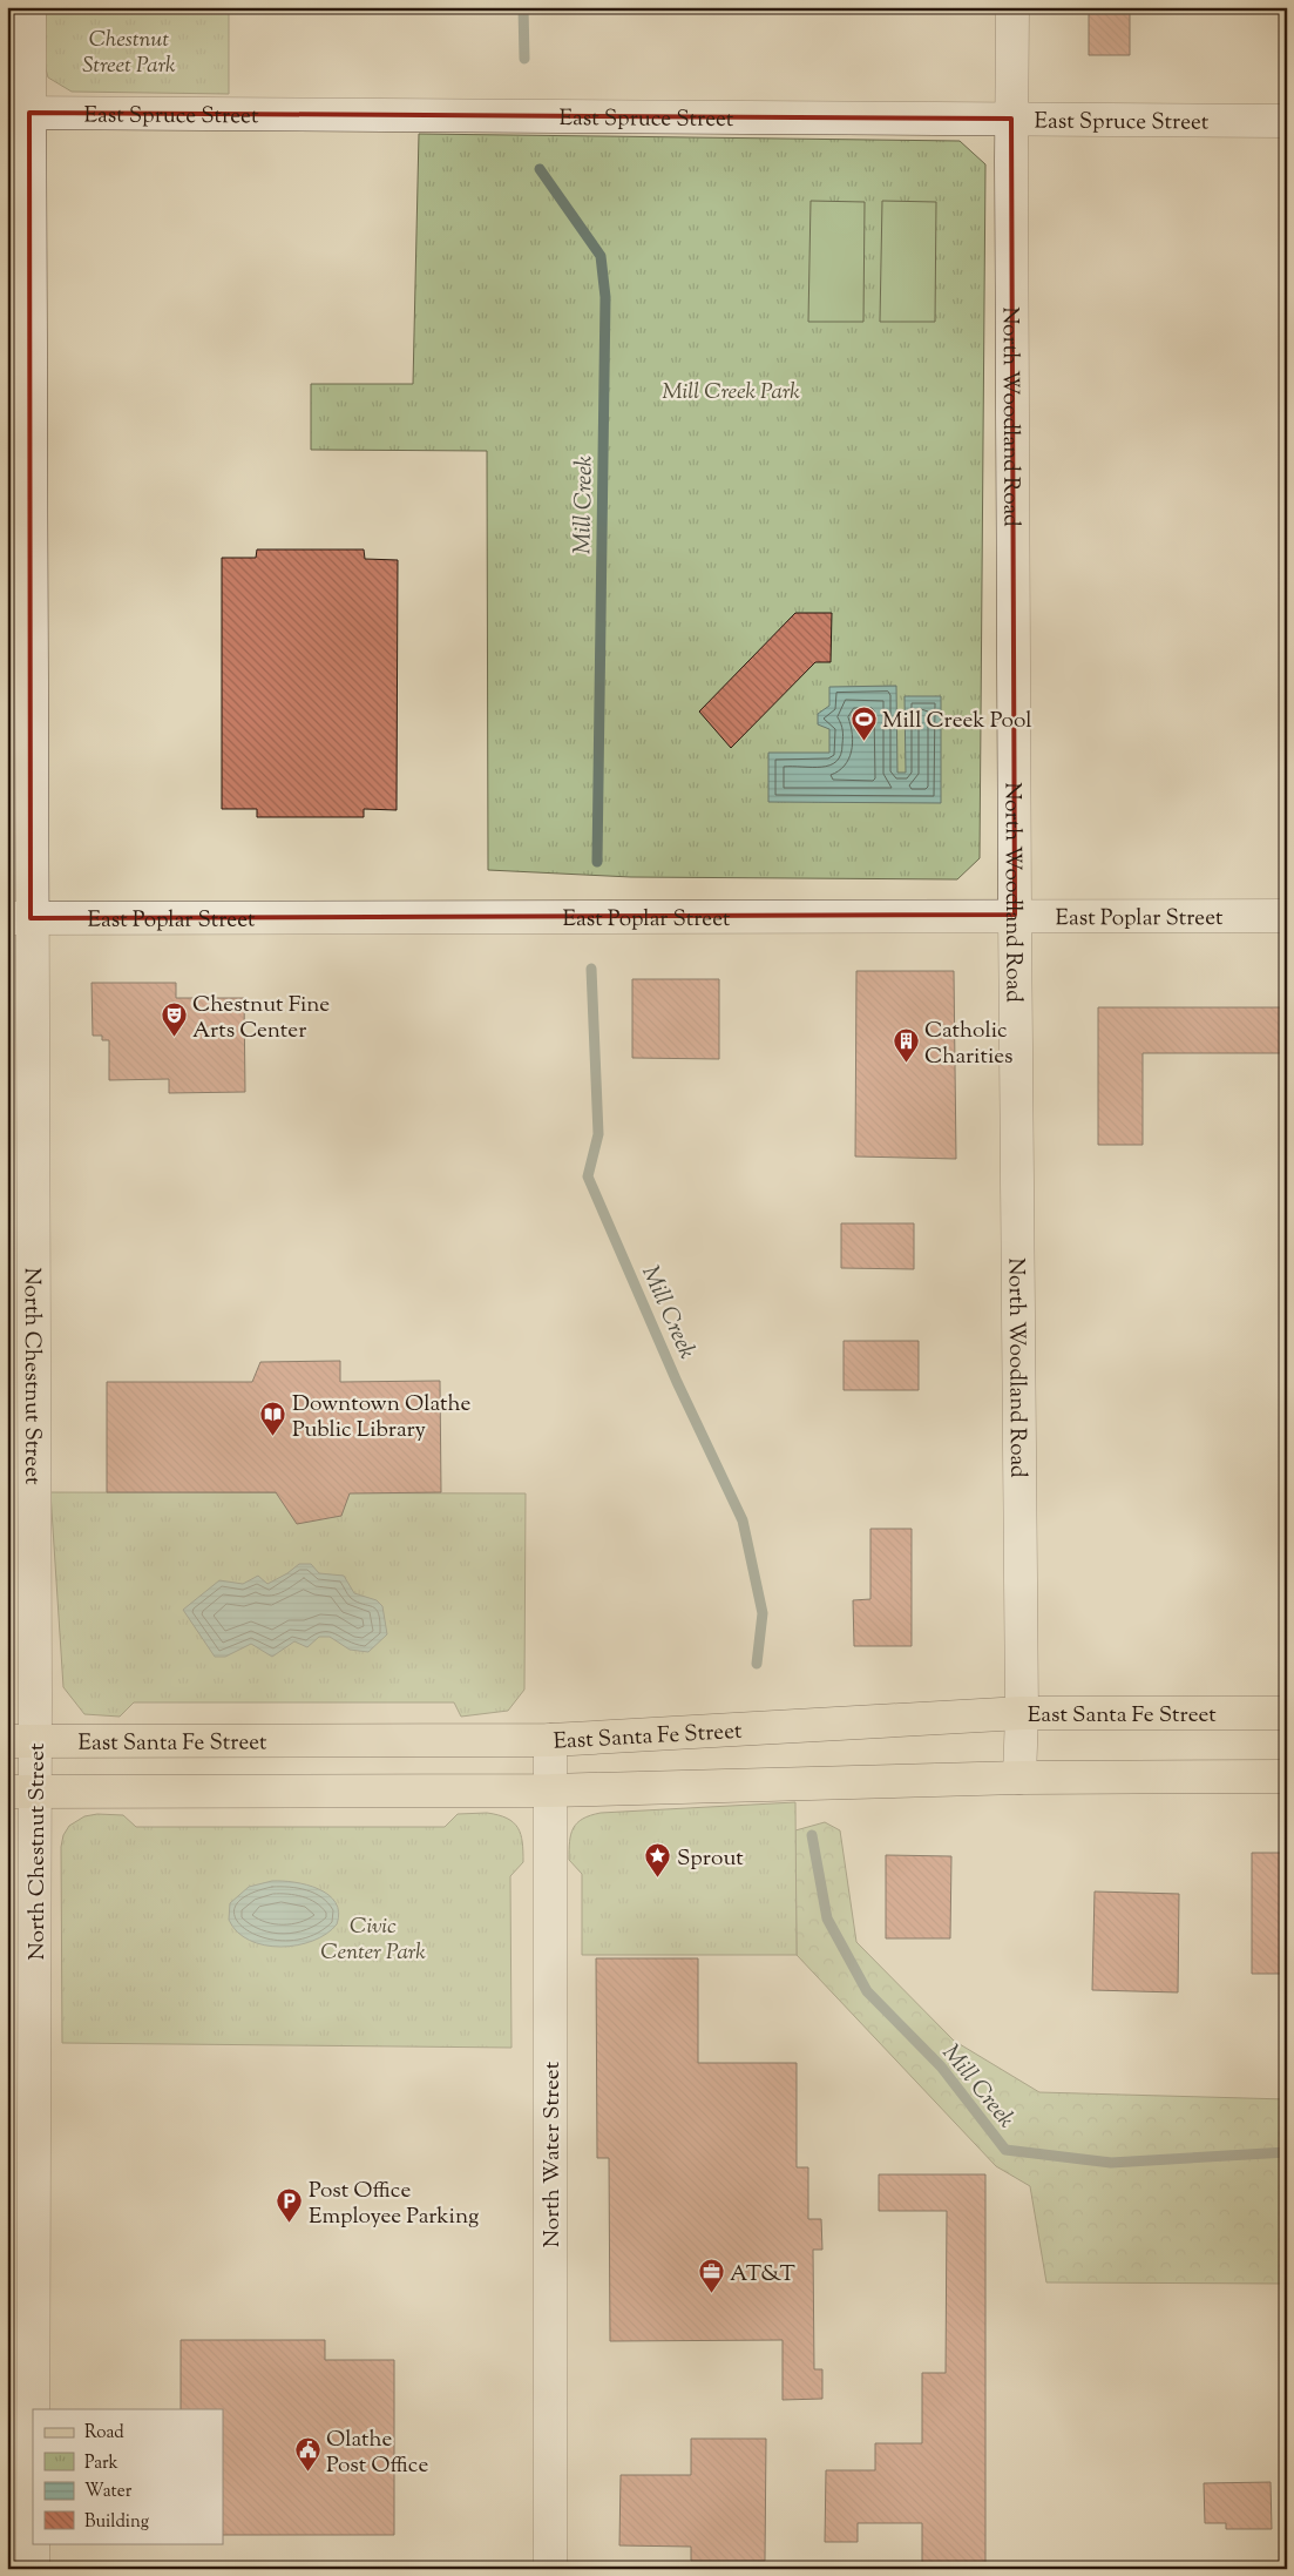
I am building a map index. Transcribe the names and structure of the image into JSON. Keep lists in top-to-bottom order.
{
  "streets": {
    "main road": ["East Santa Fe Street"],
    "street": [
      "East Spruce Street",
      "North Woodland Road",
      "East Poplar Street",
      "North Chestnut Street",
      "North Water Street"
    ]
  },
  "crossings": [
    ["East Spruce Street", "North Woodland Road"],
    ["East Spruce Street", "North Chestnut Street"],
    ["North Woodland Road", "East Poplar Street"],
    ["North Woodland Road", "East Santa Fe Street"],
    ["East Poplar Street", "North Chestnut Street"],
    ["North Chestnut Street", "East Santa Fe Street"],
    ["East Santa Fe Street", "North Water Street"]
  ],
  "water": ["Mill Creek"],
  "parks": ["Chestnut Street Park", "Mill Creek Park", "Civic Center Park"],
  "places": {
    "sports": ["Mill Creek Pool"],
    "theatre": ["Chestnut Fine Arts Center"],
    "building": ["Catholic Charities"],
    "library": ["Downtown Olathe Public Library"],
    "place": ["Sprout"],
    "parking": ["Post Office Employee Parking"],
    "office": ["AT&T"],
    "public building": ["Olathe Post Office"]
  },
  "legend": [
    "Road",
    "Park",
    "Water",
    "Building"
  ]
}
